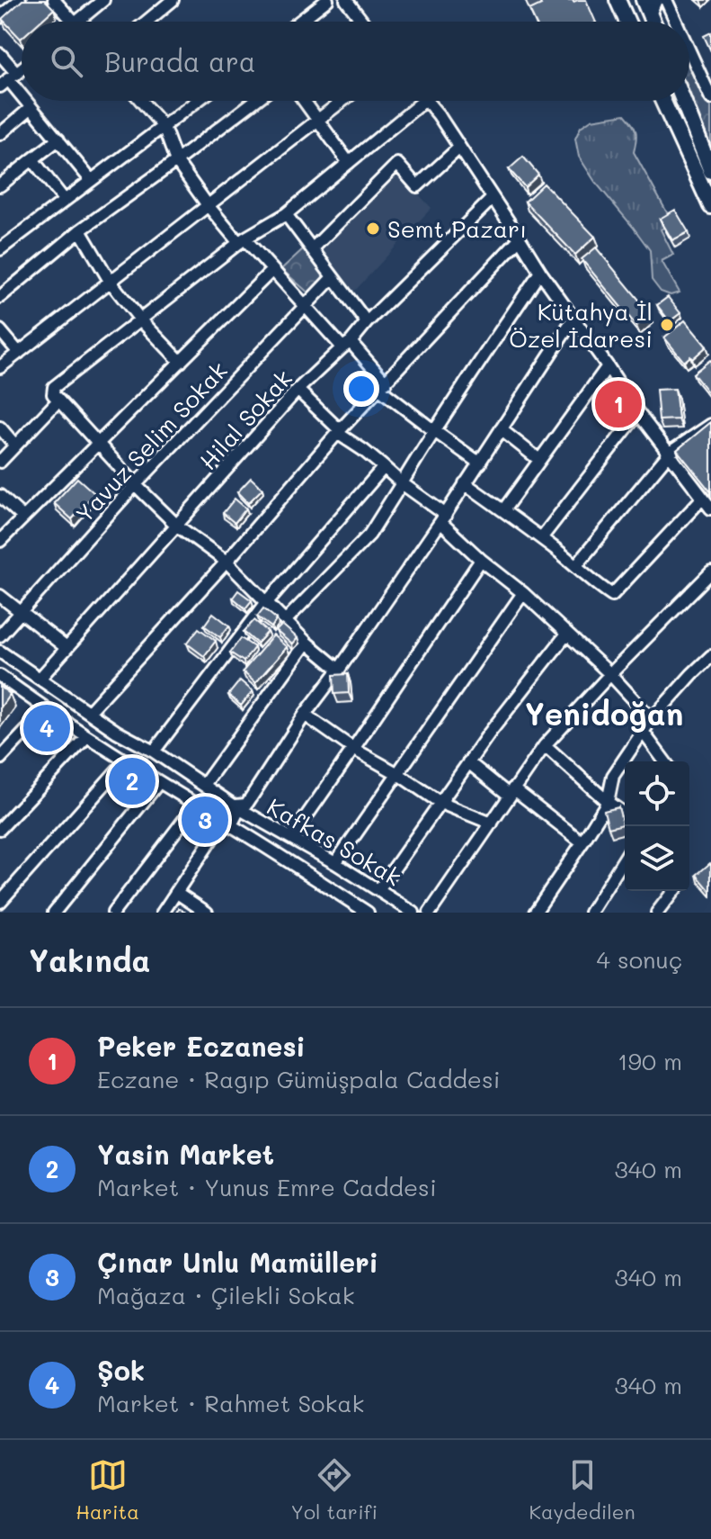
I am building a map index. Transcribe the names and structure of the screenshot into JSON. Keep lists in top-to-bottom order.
{
  "streets": {
    "street": ["Hilal Sokak", "Yavuz Selim Sokak", "Kafkas Sokak"]
  },
  "crossings": [
    ["Hilal Sokak", "Kafkas Sokak"]
  ],
  "districts": ["Yenidoğan"],
  "places": ["Semt Pazarı", "Kütahya İl Özel İdaresi"],
  "page": {
    "search": "Burada ara",
    "pins": [
      "1",
      "4",
      "2",
      "3"
    ],
    "heading": ["Yakında", "4 sonuç"],
    "list": [
      {
        "mark": "1",
        "name": "Peker Eczanesi",
        "note": "Eczane · Ragıp Gümüşpala Caddesi",
        "value": "190 m"
      },
      {
        "mark": "2",
        "name": "Yasin Market",
        "note": "Market · Yunus Emre Caddesi",
        "value": "340 m"
      },
      {
        "mark": "3",
        "name": "Çınar Unlu Mamülleri",
        "note": "Mağaza · Çilekli Sokak",
        "value": "340 m"
      },
      {
        "mark": "4",
        "name": "Şok",
        "note": "Market · Rahmet Sokak",
        "value": "340 m"
      }
    ],
    "nav": ["Harita", "Yol tarifi", "Kaydedilen"]
  }
}
